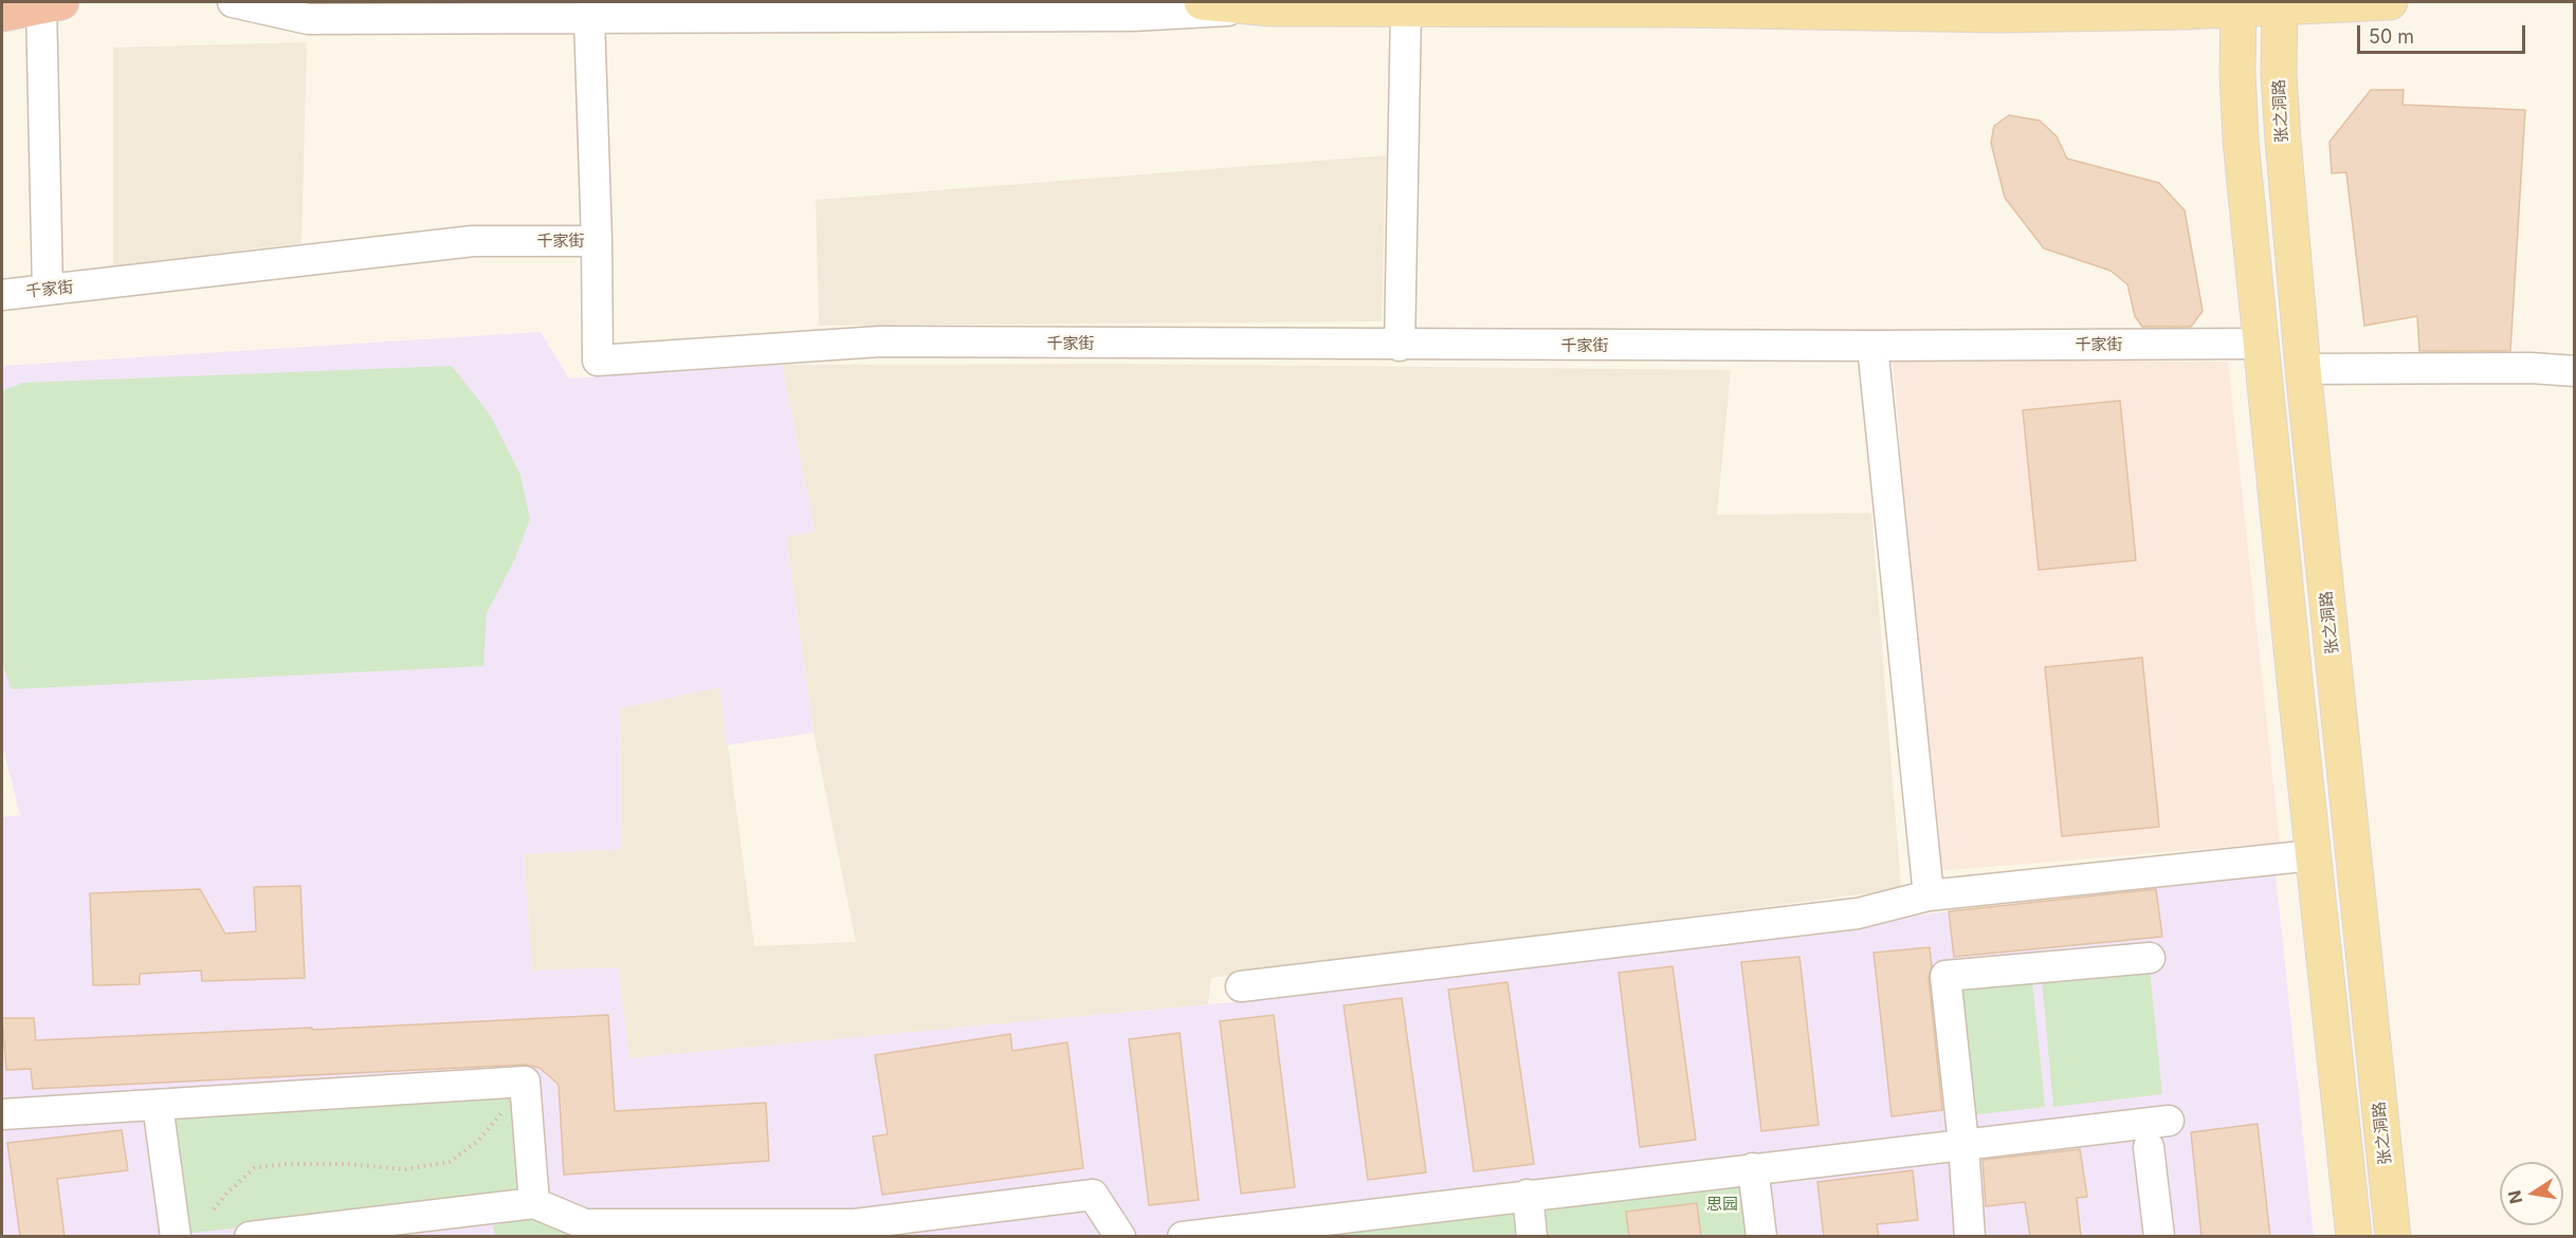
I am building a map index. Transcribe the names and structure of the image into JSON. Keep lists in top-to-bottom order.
{
  "streets": {
    "main road": ["张之洞路"],
    "street": ["千家街"]
  },
  "parks": ["思园"],
  "scale_bar": "50 m",
  "north": "left"
}
